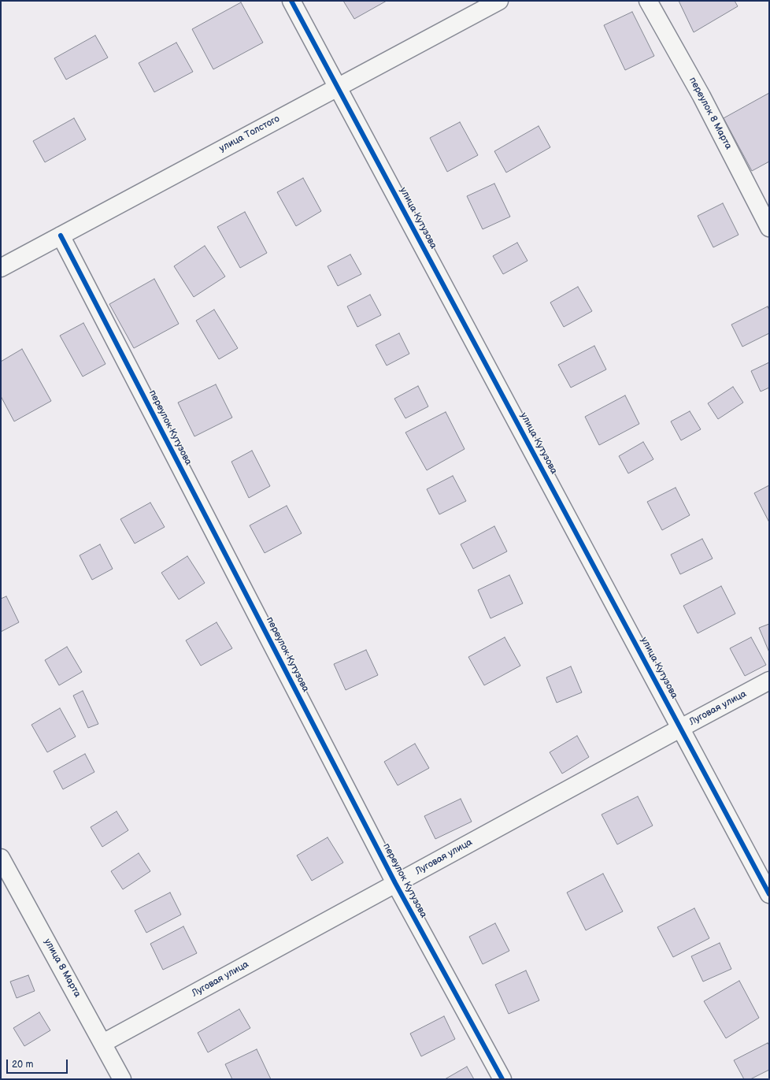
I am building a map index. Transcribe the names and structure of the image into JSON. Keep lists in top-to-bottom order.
{
  "streets": {
    "street": [
      "переулок 8 Марта",
      "улица Толстого",
      "улица Кутузова",
      "переулок Кутузова",
      "Луговая улица",
      "улица 8 Марта"
    ]
  },
  "crossings": [
    ["улица Толстого", "улица Кутузова"],
    ["улица Толстого", "переулок Кутузова"],
    ["улица Кутузова", "Луговая улица"],
    ["переулок Кутузова", "Луговая улица"],
    ["Луговая улица", "улица 8 Марта"]
  ],
  "scale_bar": "20 m"
}
